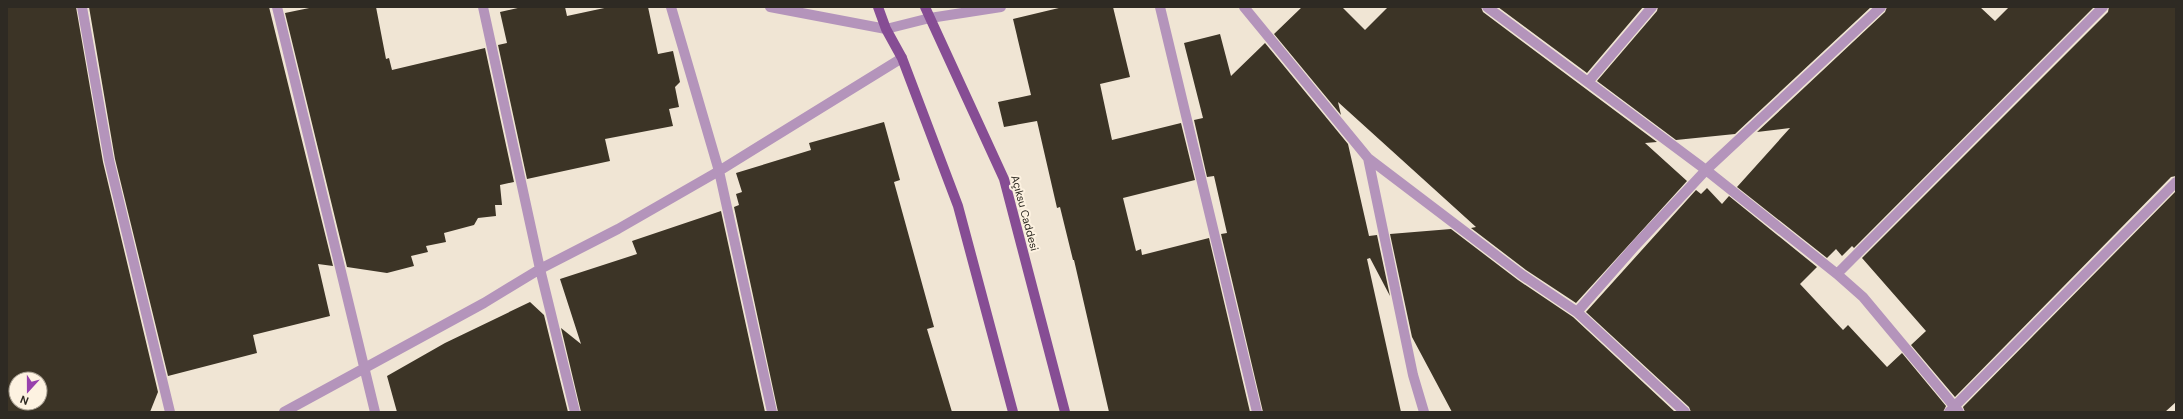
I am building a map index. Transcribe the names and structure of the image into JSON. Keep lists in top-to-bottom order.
{
  "streets": {
    "main road": ["Açıksu Caddesi"]
  },
  "north": "bottom"
}
